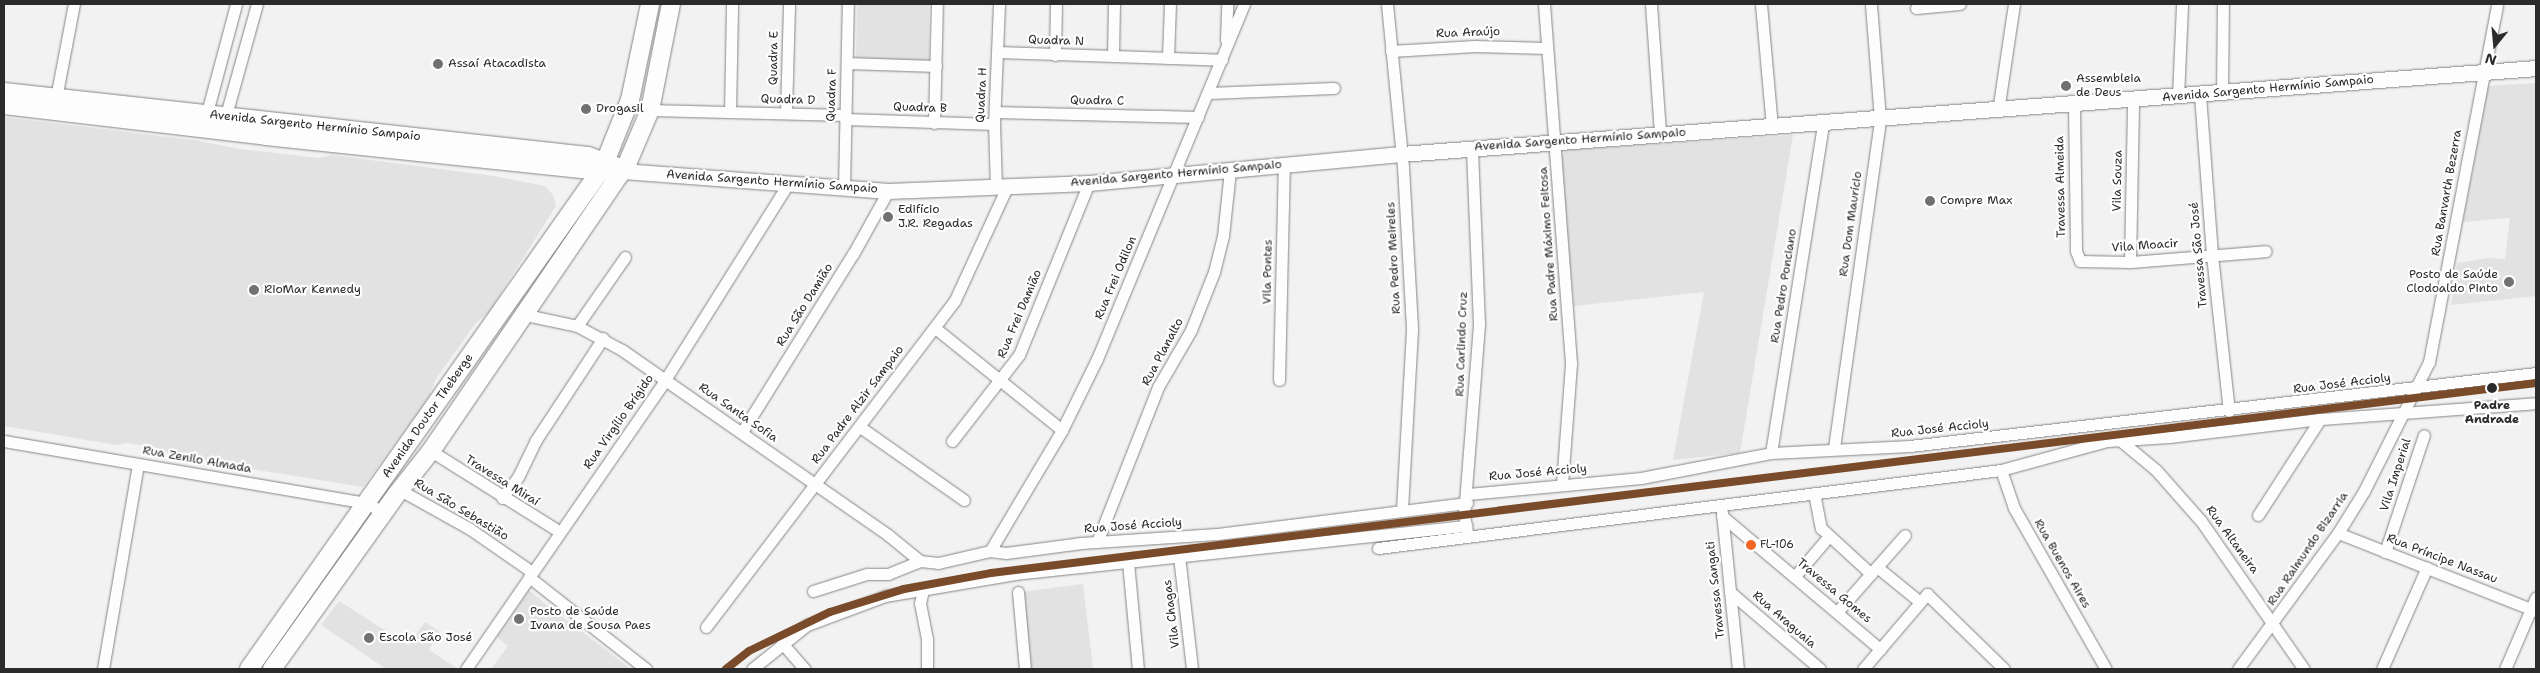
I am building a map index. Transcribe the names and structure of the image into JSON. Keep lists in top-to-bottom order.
{
  "streets": {
    "main road": ["Avenida Sargento Hermínio Sampaio", "Avenida Doutor Theberge"],
    "street": [
      "Rua Araújo",
      "Quadra N",
      "Quadra E",
      "Quadra F",
      "Quadra H",
      "Quadra D",
      "Quadra C",
      "Quadra B",
      "Vila Souza",
      "Travessa Almeida",
      "Rua Banvarth Bezerra",
      "Rua Dom Maurício",
      "Rua Padre Máximo Feitosa",
      "Vila Moacir",
      "Travessa São José",
      "Rua Pedro Meireles",
      "Vila Pontes",
      "Rua Frei Odilon",
      "Rua Pedro Ponciano",
      "Rua São Damião",
      "Rua Frei Damião",
      "Rua Carlindo Cruz",
      "Rua Planalto",
      "Rua José Accioly",
      "Rua Padre Alzir Sampaio",
      "Rua Santa Sofia",
      "Rua Virgílio Brígido",
      "Rua Zenilo Almada",
      "Vila Imperial",
      "Travessa Miraí",
      "Rua São Sebastião",
      "Rua Altaneira",
      "Rua Raimundo Bizarria",
      "Rua Príncipe Nassau",
      "Rua Buenos Aires",
      "Travessa Sangati",
      "Travessa Gomes",
      "Vila Chagas",
      "Rua Araguaia"
    ]
  },
  "crossings": [
    ["Rua Araújo", "Rua Padre Máximo Feitosa"],
    ["Rua Araújo", "Rua Pedro Meireles"],
    ["Quadra N", "Quadra H"],
    ["Quadra N", "Rua Frei Odilon"],
    ["Quadra E", "Quadra D"],
    ["Avenida Sargento Hermínio Sampaio", "Quadra F"],
    ["Avenida Sargento Hermínio Sampaio", "Quadra H"],
    ["Avenida Sargento Hermínio Sampaio", "Vila Souza"],
    ["Avenida Sargento Hermínio Sampaio", "Travessa Almeida"],
    ["Avenida Sargento Hermínio Sampaio", "Rua Banvarth Bezerra"],
    ["Avenida Sargento Hermínio Sampaio", "Rua Dom Maurício"],
    ["Avenida Sargento Hermínio Sampaio", "Rua Padre Máximo Feitosa"],
    ["Avenida Sargento Hermínio Sampaio", "Travessa São José"],
    ["Avenida Sargento Hermínio Sampaio", "Rua Pedro Meireles"],
    ["Avenida Sargento Hermínio Sampaio", "Vila Pontes"],
    ["Avenida Sargento Hermínio Sampaio", "Rua Frei Odilon"],
    ["Avenida Sargento Hermínio Sampaio", "Rua Pedro Ponciano"],
    ["Avenida Sargento Hermínio Sampaio", "Rua São Damião"],
    ["Avenida Sargento Hermínio Sampaio", "Rua Frei Damião"],
    ["Avenida Sargento Hermínio Sampaio", "Rua Carlindo Cruz"],
    ["Avenida Sargento Hermínio Sampaio", "Rua Planalto"],
    ["Avenida Sargento Hermínio Sampaio", "Rua Padre Alzir Sampaio"],
    ["Avenida Sargento Hermínio Sampaio", "Avenida Doutor Theberge"],
    ["Avenida Sargento Hermínio Sampaio", "Rua Virgílio Brígido"],
    ["Quadra F", "Quadra D"],
    ["Quadra F", "Quadra B"],
    ["Quadra H", "Quadra C"],
    ["Quadra H", "Quadra B"],
    ["Quadra H", "Rua Padre Alzir Sampaio"],
    ["Quadra D", "Quadra B"],
    ["Quadra D", "Avenida Doutor Theberge"],
    ["Quadra C", "Quadra B"],
    ["Quadra C", "Rua Frei Odilon"],
    ["Vila Souza", "Vila Moacir"],
    ["Travessa Almeida", "Vila Moacir"],
    ["Rua Banvarth Bezerra", "Rua José Accioly"],
    ["Rua Banvarth Bezerra", "Rua Raimundo Bizarria"],
    ["Rua Dom Maurício", "Rua José Accioly"],
    ["Rua Padre Máximo Feitosa", "Rua José Accioly"],
    ["Vila Moacir", "Travessa São José"],
    ["Travessa São José", "Rua José Accioly"],
    ["Rua Pedro Meireles", "Rua José Accioly"],
    ["Rua Frei Odilon", "Rua José Accioly"],
    ["Rua Pedro Ponciano", "Rua José Accioly"],
    ["Rua São Damião", "Rua Santa Sofia"],
    ["Rua Carlindo Cruz", "Rua José Accioly"],
    ["Rua Planalto", "Rua José Accioly"],
    ["Rua José Accioly", "Rua Santa Sofia"],
    ["Rua Padre Alzir Sampaio", "Rua Santa Sofia"],
    ["Rua Santa Sofia", "Avenida Doutor Theberge"],
    ["Rua Santa Sofia", "Rua Virgílio Brígido"],
    ["Avenida Doutor Theberge", "Rua Zenilo Almada"],
    ["Avenida Doutor Theberge", "Travessa Miraí"],
    ["Avenida Doutor Theberge", "Rua São Sebastião"],
    ["Rua Virgílio Brígido", "Travessa Miraí"],
    ["Rua Virgílio Brígido", "Rua São Sebastião"],
    ["Vila Imperial", "Rua Príncipe Nassau"],
    ["Rua Altaneira", "Rua Raimundo Bizarria"],
    ["Rua Raimundo Bizarria", "Rua Príncipe Nassau"],
    ["Travessa Sangati", "Travessa Gomes"],
    ["Travessa Sangati", "Rua Araguaia"]
  ],
  "places": [
    "Assaí Atacadista",
    "Assembleia de Deus",
    "Drogasil",
    "Compre Max",
    "Edifício J.R. Regadas",
    "Posto de Saúde Clodoaldo Pinto",
    "RioMar Kennedy",
    "Padre Andrade",
    "FL-106",
    "Posto de Saúde Ivana de Sousa Paes",
    "Escola São José"
  ],
  "north": "bottom"
}
